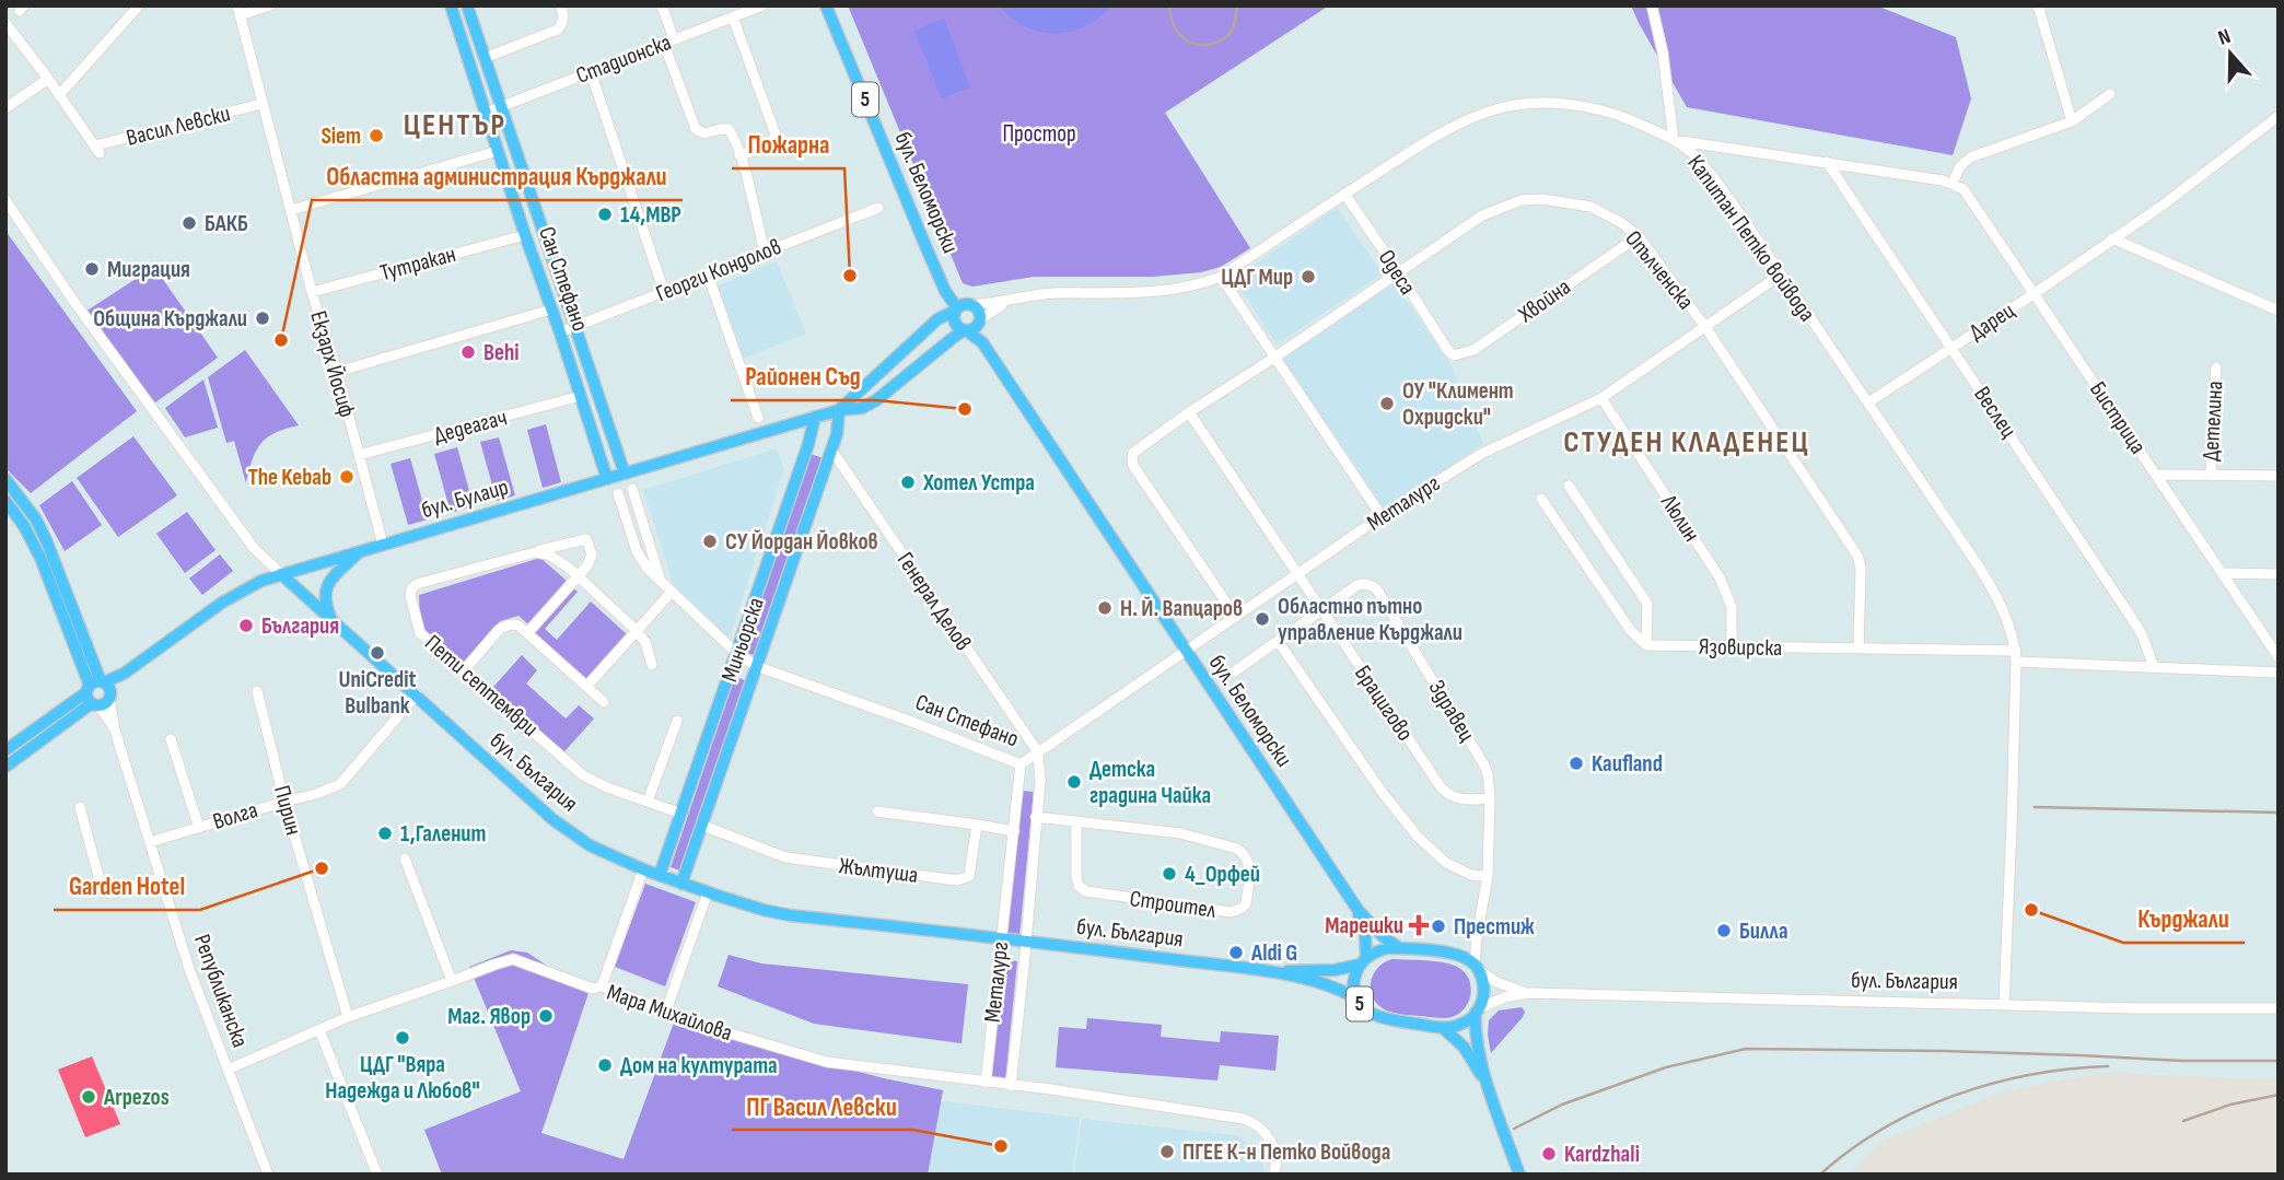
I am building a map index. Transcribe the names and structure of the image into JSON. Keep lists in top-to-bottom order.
{
  "streets": {
    "main road": [
      "5",
      "бул. Беломорски",
      "Сан Стефано",
      "бул. Булаир",
      "Миньорска",
      "бул. България",
      "Републиканска"
    ],
    "street": [
      "Стадионска",
      "Васил Левски",
      "Капитан Петко войвода",
      "Тутракан",
      "Георги Кондолов",
      "Опълченска",
      "Одеса",
      "Хвойна",
      "Дарец",
      "Екзарх Йосиф",
      "Веслец",
      "Бистрица",
      "Детелина",
      "Дедеагач",
      "Металург",
      "Люлин",
      "Генерал Делов",
      "Язовирска",
      "Пети септември",
      "Брацигово",
      "Здравец",
      "Пирин",
      "Волга",
      "Жълтуша",
      "Строител",
      "Мара Михайлова"
    ]
  },
  "crossings": [
    ["Стадионска", "Сан Стефано"],
    ["5", "бул. Беломорски"],
    ["5", "Капитан Петко войвода"],
    ["5", "бул. Булаир"],
    ["5", "бул. България"],
    ["Васил Левски", "Екзарх Йосиф"],
    ["бул. Беломорски", "Капитан Петко войвода"],
    ["бул. Беломорски", "бул. Булаир"],
    ["бул. Беломорски", "Металург"],
    ["бул. Беломорски", "бул. България"],
    ["Капитан Петко войвода", "Одеса"],
    ["Капитан Петко войвода", "Дарец"],
    ["Капитан Петко войвода", "бул. Булаир"],
    ["Капитан Петко войвода", "Металург"],
    ["Капитан Петко войвода", "Язовирска"],
    ["Капитан Петко войвода", "бул. България"],
    ["Тутракан", "Сан Стефано"],
    ["Тутракан", "Екзарх Йосиф"],
    ["Георги Кондолов", "Сан Стефано"],
    ["Опълченска", "Одеса"],
    ["Опълченска", "Хвойна"],
    ["Опълченска", "Металург"],
    ["Опълченска", "Язовирска"],
    ["Опълченска", "Брацигово"],
    ["Одеса", "Хвойна"],
    ["Сан Стефано", "Дедеагач"],
    ["Сан Стефано", "бул. Булаир"],
    ["Сан Стефано", "Металург"],
    ["Сан Стефано", "Миньорска"],
    ["Дарец", "Веслец"],
    ["Дарец", "Бистрица"],
    ["Екзарх Йосиф", "Дедеагач"],
    ["Екзарх Йосиф", "бул. Булаир"],
    ["бул. Булаир", "Миньорска"],
    ["бул. Булаир", "бул. България"],
    ["бул. Булаир", "Републиканска"],
    ["Металург", "Люлин"],
    ["Металург", "Генерал Делов"],
    ["Металург", "Брацигово"],
    ["Металург", "бул. България"],
    ["Металург", "Строител"],
    ["Металург", "Мара Михайлова"],
    ["Люлин", "Язовирска"],
    ["Генерал Делов", "Миньорска"],
    ["Миньорска", "Пети септември"],
    ["Миньорска", "бул. България"],
    ["Миньорска", "Жълтуша"],
    ["Брацигово", "Здравец"],
    ["бул. България", "Волга"],
    ["Пирин", "Волга"],
    ["Пирин", "Мара Михайлова"],
    ["Волга", "Републиканска"],
    ["Републиканска", "Мара Михайлова"]
  ],
  "districts": ["ЦЕНТЪР", "СТУДЕН КЛАДЕНЕЦ"],
  "parks": ["Простор"],
  "places": {
    "other": [
      "Siem",
      "14,МВР",
      "БАКБ",
      "Миграция",
      "Пожарна",
      "ЦДГ Мир",
      "Община Кърджали",
      "Областна администрация Кърджали",
      "Behi",
      "ОУ \"Климент Охридски\"",
      "Районен Съд",
      "The Kebab",
      "Хотел Устра",
      "СУ Йордан Йовков",
      "Н. Й. Вапцаров",
      "Областно пътно управление Кърджали",
      "България",
      "UniCredit Bulbank",
      "Kaufland",
      "Детска градина Чайка",
      "1,Галенит",
      "Garden Hotel",
      "4_Орфей",
      "Кърджали",
      "Престиж",
      "Билла",
      "Aldi G",
      "Маг. Явор",
      "ЦДГ \"Вяра Надежда и Любов\"",
      "Дом на културата",
      "Arpezos",
      "ПГ Васил Левски",
      "ПГЕЕ К-н Петко Войвода",
      "Kardzhali"
    ],
    "health": ["Марешки"]
  },
  "north": "top"
}
